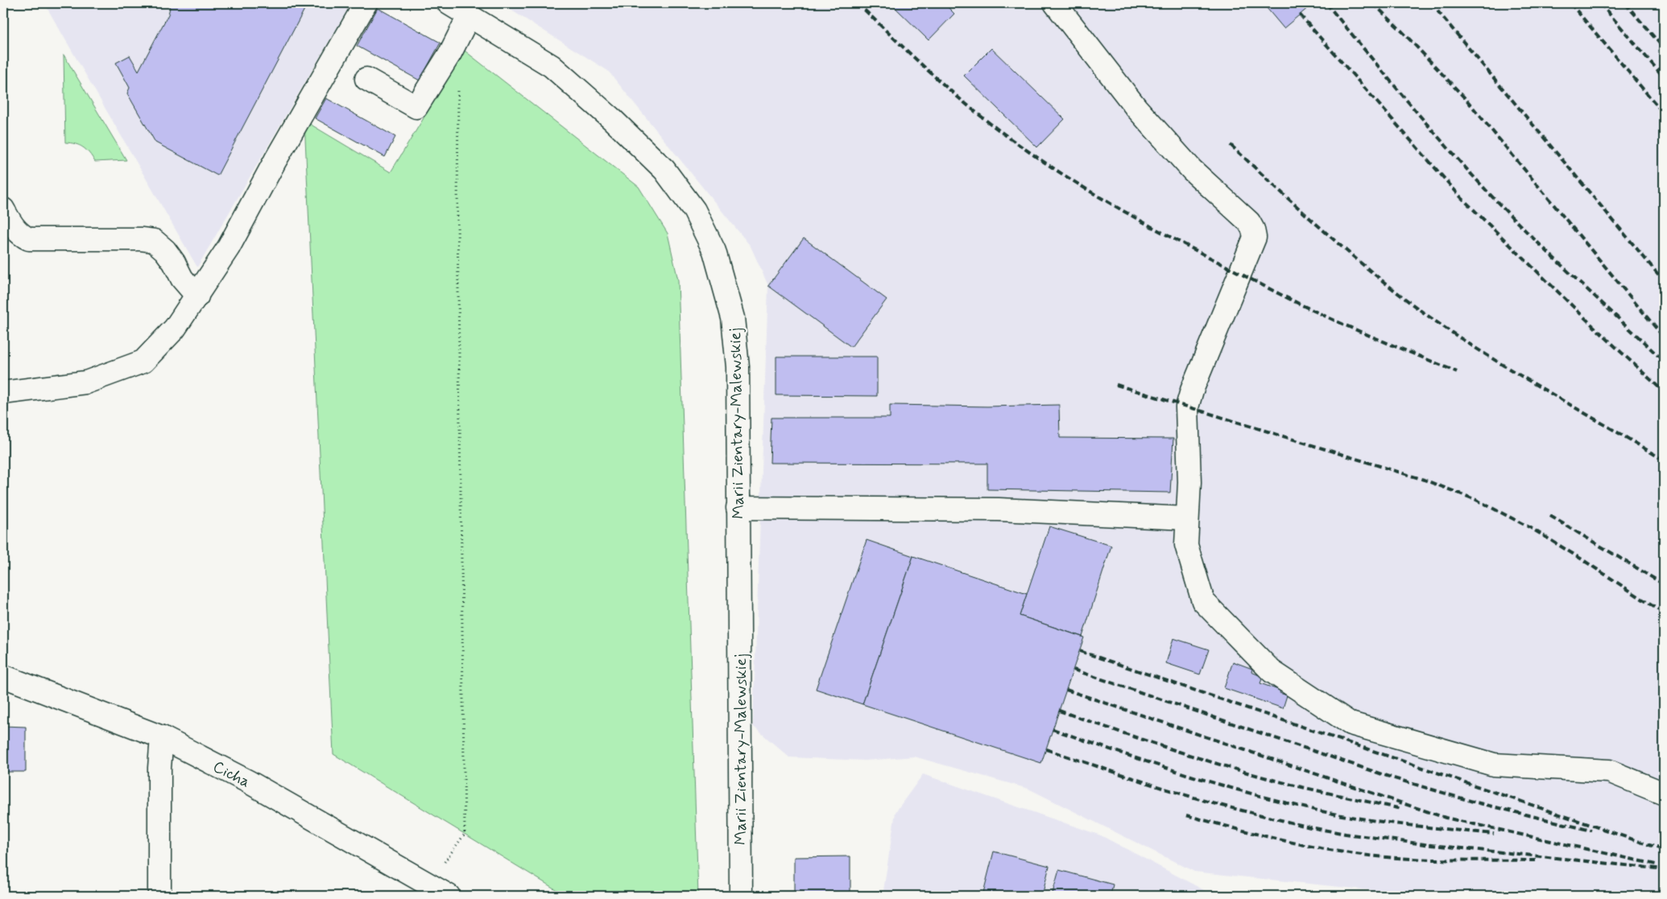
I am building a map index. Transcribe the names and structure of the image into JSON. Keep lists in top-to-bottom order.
{
  "streets": {
    "street": ["Marii Zientary-Malewskiej", "Cicha"]
  }
}
